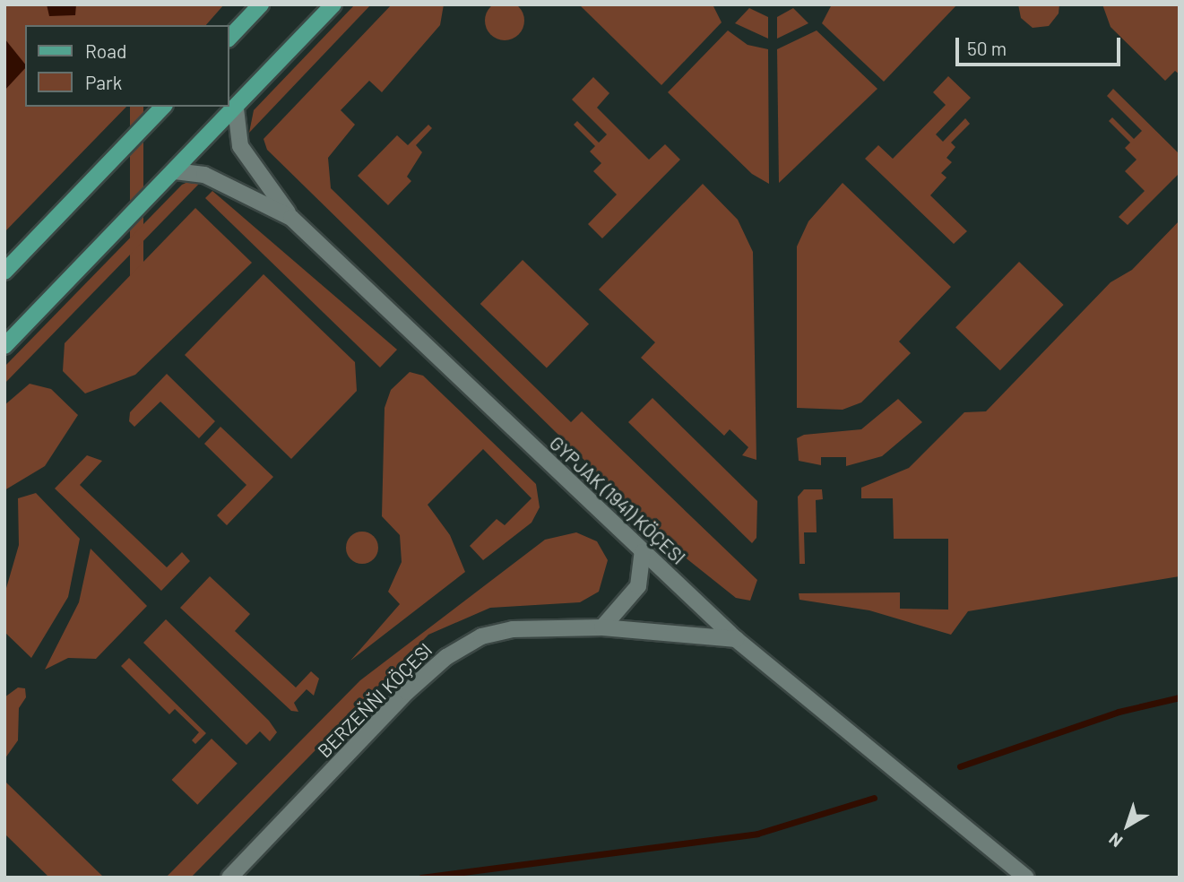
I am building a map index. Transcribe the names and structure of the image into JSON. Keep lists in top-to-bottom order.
{
  "streets": {
    "street": ["GYPJAK (1941) KÖÇESI", "BERZEŇŇI KÖÇESI"]
  },
  "crossings": [
    ["GYPJAK (1941) KÖÇESI", "BERZEŇŇI KÖÇESI"]
  ],
  "legend": ["Road", "Park"],
  "scale_bar": "50 m",
  "north": "bottom left"
}
